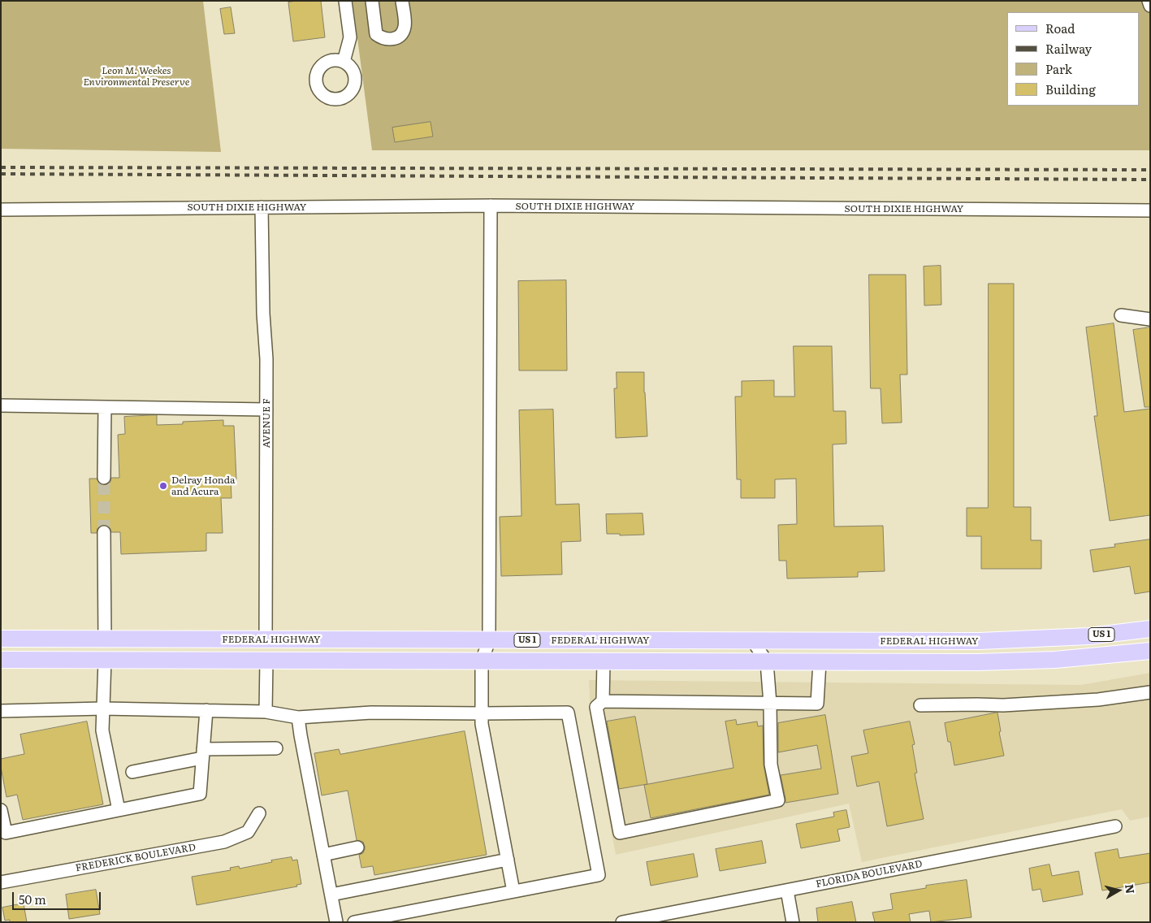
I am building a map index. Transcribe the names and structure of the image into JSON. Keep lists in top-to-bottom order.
{
  "streets": {
    "main road": ["US 1", "FEDERAL HIGHWAY"],
    "street": [
      "SOUTH DIXIE HIGHWAY",
      "AVENUE F",
      "FREDERICK BOULEVARD",
      "FLORIDA BOULEVARD"
    ]
  },
  "crossings": [
    ["SOUTH DIXIE HIGHWAY", "AVENUE F"],
    ["AVENUE F", "FEDERAL HIGHWAY"]
  ],
  "parks": ["Leon M. Weekes Environmental Preserve"],
  "places": ["Delray Honda and Acura"],
  "legend": [
    "Road",
    "Railway",
    "Park",
    "Building"
  ],
  "scale_bar": "50 m",
  "north": "right"
}
